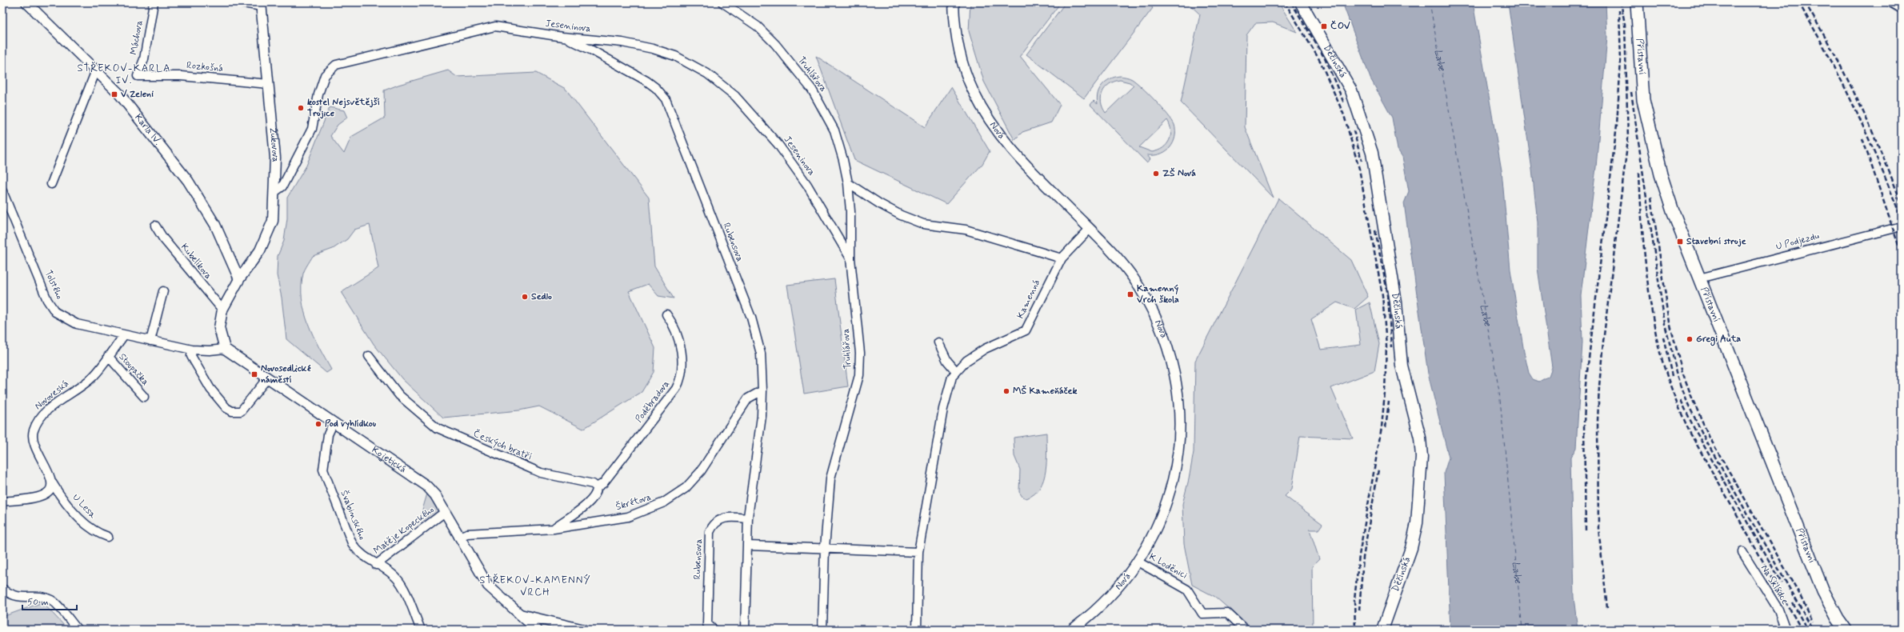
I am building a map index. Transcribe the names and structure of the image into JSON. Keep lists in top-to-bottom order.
{
  "streets": {
    "main road": ["Přístavní", "Děčínská"],
    "street": [
      "Jeseninova",
      "Máchova",
      "Rozkošná",
      "Truhlářova",
      "Karla IV.",
      "Nová",
      "Žukovova",
      "U Podjezdu",
      "Rubensova",
      "Kubelíkova",
      "Tolstého",
      "Kamenná",
      "Stoupačka",
      "Novoveská",
      "Poděbradova",
      "Českých bratří",
      "Kojetická",
      "Škrétova",
      "U Lesa",
      "Švabinského",
      "Matěje Kopeckého",
      "K Loděnici",
      "Na Skládce"
    ]
  },
  "crossings": [
    ["Jeseninova", "Truhlářova"],
    ["Jeseninova", "Žukovova"],
    ["Jeseninova", "Rubensova"],
    ["Máchova", "Rozkošná"],
    ["Přístavní", "U Podjezdu"],
    ["Rozkošná", "Žukovova"],
    ["Karla IV.", "Žukovova"],
    ["Nová", "Kamenná"],
    ["Nová", "K Loděnici"],
    ["Rubensova", "Škrétova"],
    ["Tolstého", "Novoveská"],
    ["Stoupačka", "Novoveská"],
    ["Novoveská", "U Lesa"],
    ["Poděbradova", "Českých bratří"],
    ["Kojetická", "Škrétova"],
    ["Kojetická", "Švabinského"],
    ["Kojetická", "Matěje Kopeckého"],
    ["Švabinského", "Matěje Kopeckého"]
  ],
  "districts": ["STŘEKOV-KARLA IV.", "STŘEKOV-KAMENNÝ VRCH"],
  "water": ["Labe"],
  "places": {
    "transit": [
      "ČOV",
      "V Zeleni",
      "Stavební stroje",
      "Kamenný Vrch škola",
      "Novosedlické náměstí"
    ],
    "other": [
      "kostel Nejsvětější Trojice",
      "ZŠ Nová",
      "Sedlo",
      "Gregi Auta",
      "MŠ Kameňáček",
      "Pod vyhlídkou"
    ]
  },
  "scale_bar": "50 m"
}
